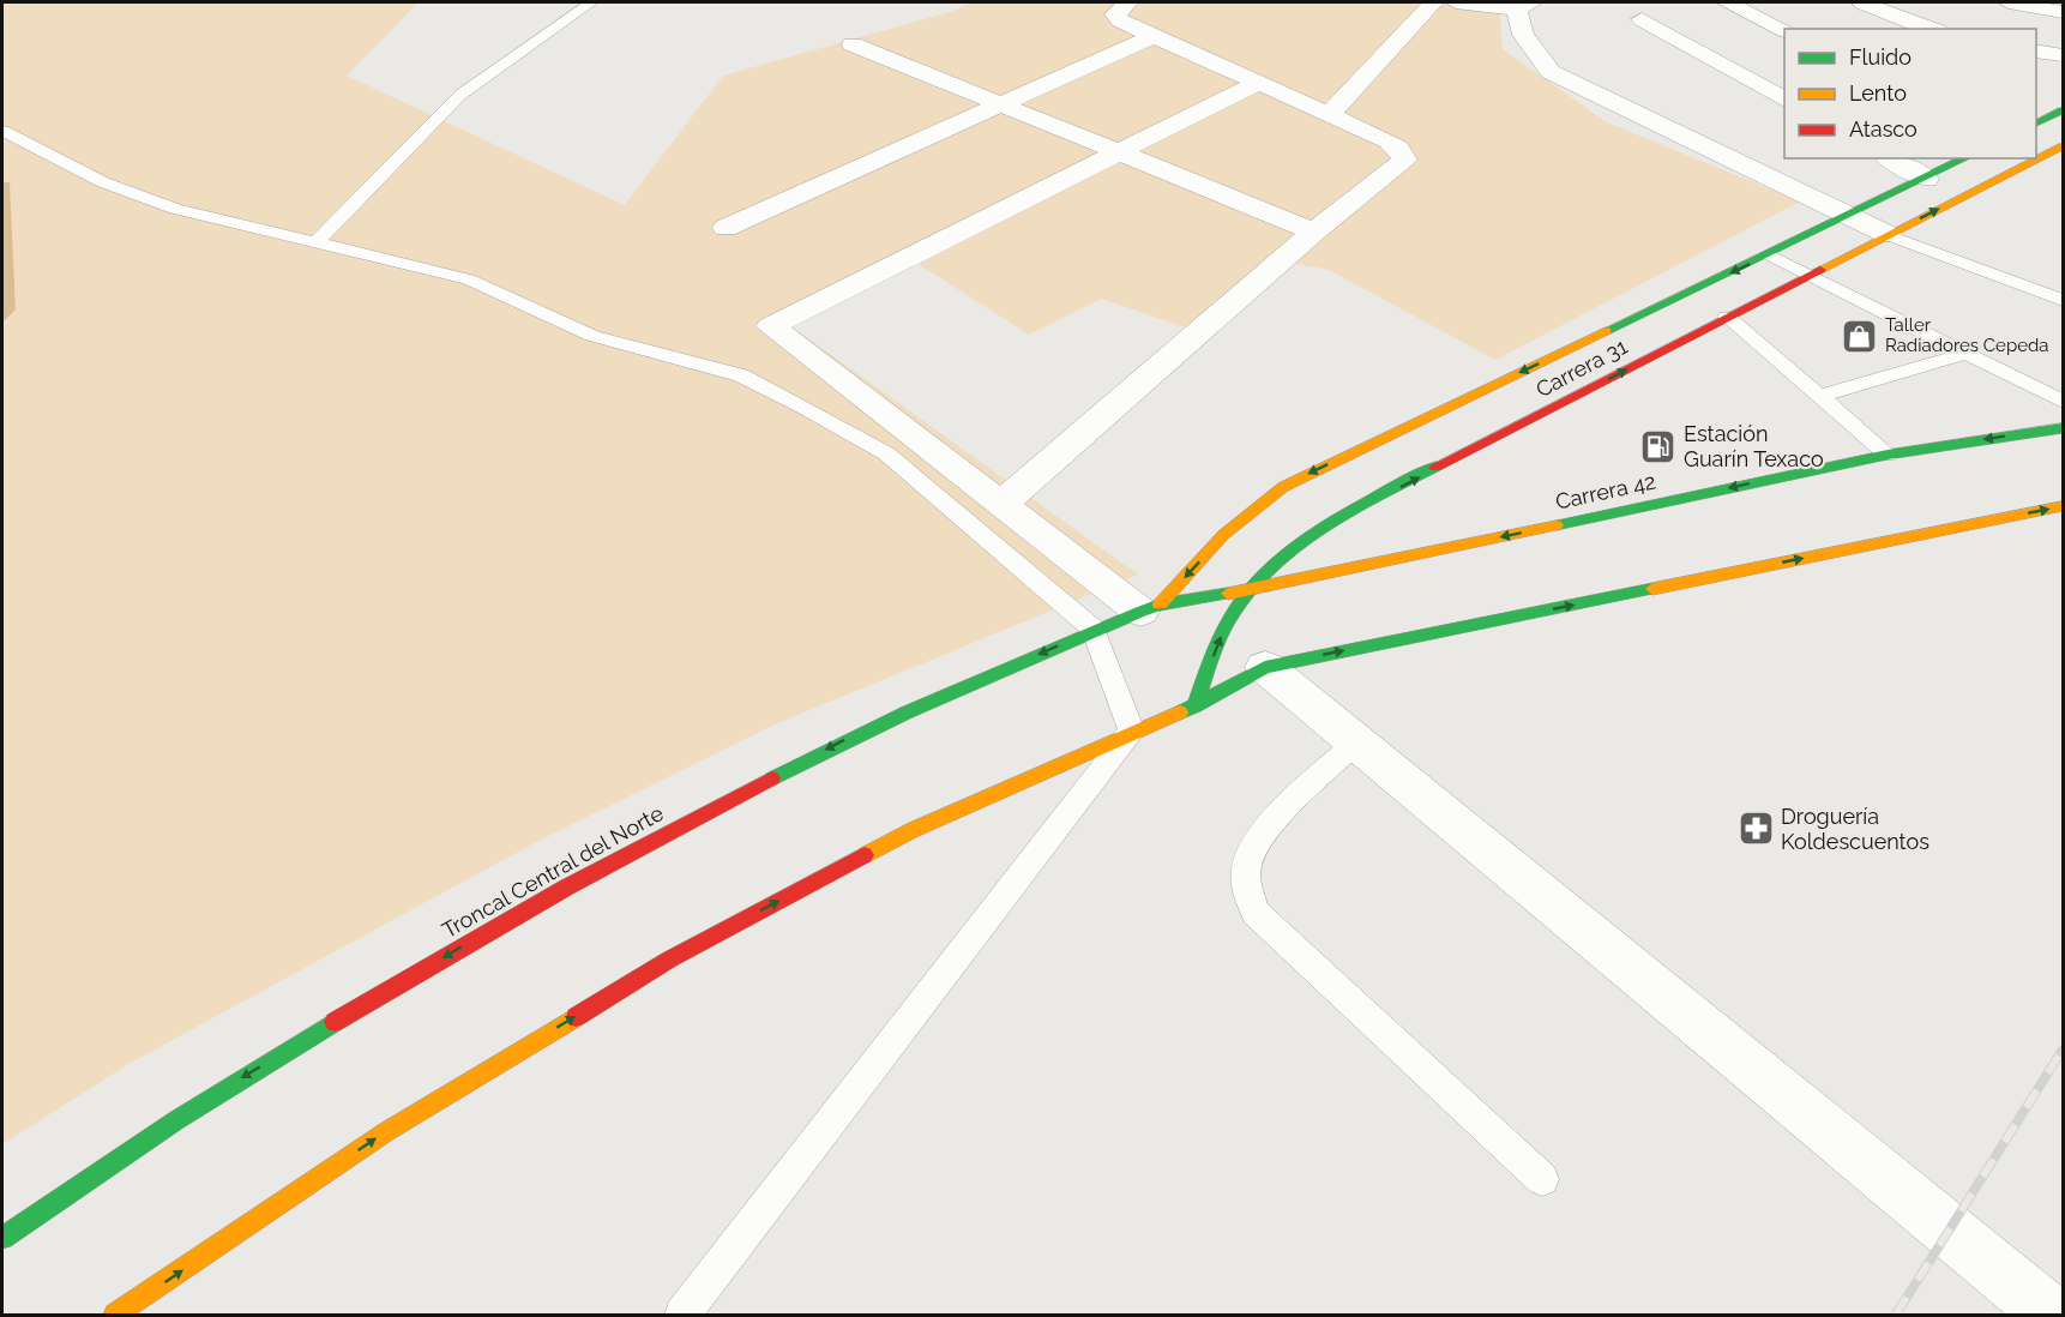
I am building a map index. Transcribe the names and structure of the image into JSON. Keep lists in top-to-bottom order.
{
  "streets": {
    "highway": ["Carrera 31", "Carrera 42", "Troncal Central del Norte"]
  },
  "crossings": [
    ["Carrera 31", "Carrera 42"],
    ["Carrera 31", "Troncal Central del Norte"],
    ["Carrera 42", "Troncal Central del Norte"]
  ],
  "places": {
    "shop": ["Taller Radiadores Cepeda"],
    "fuel station": ["Estación Guarín Texaco"],
    "pharmacy": ["Droguería Koldescuentos"]
  },
  "legend": ["Fluido", "Lento", "Atasco"]
}
